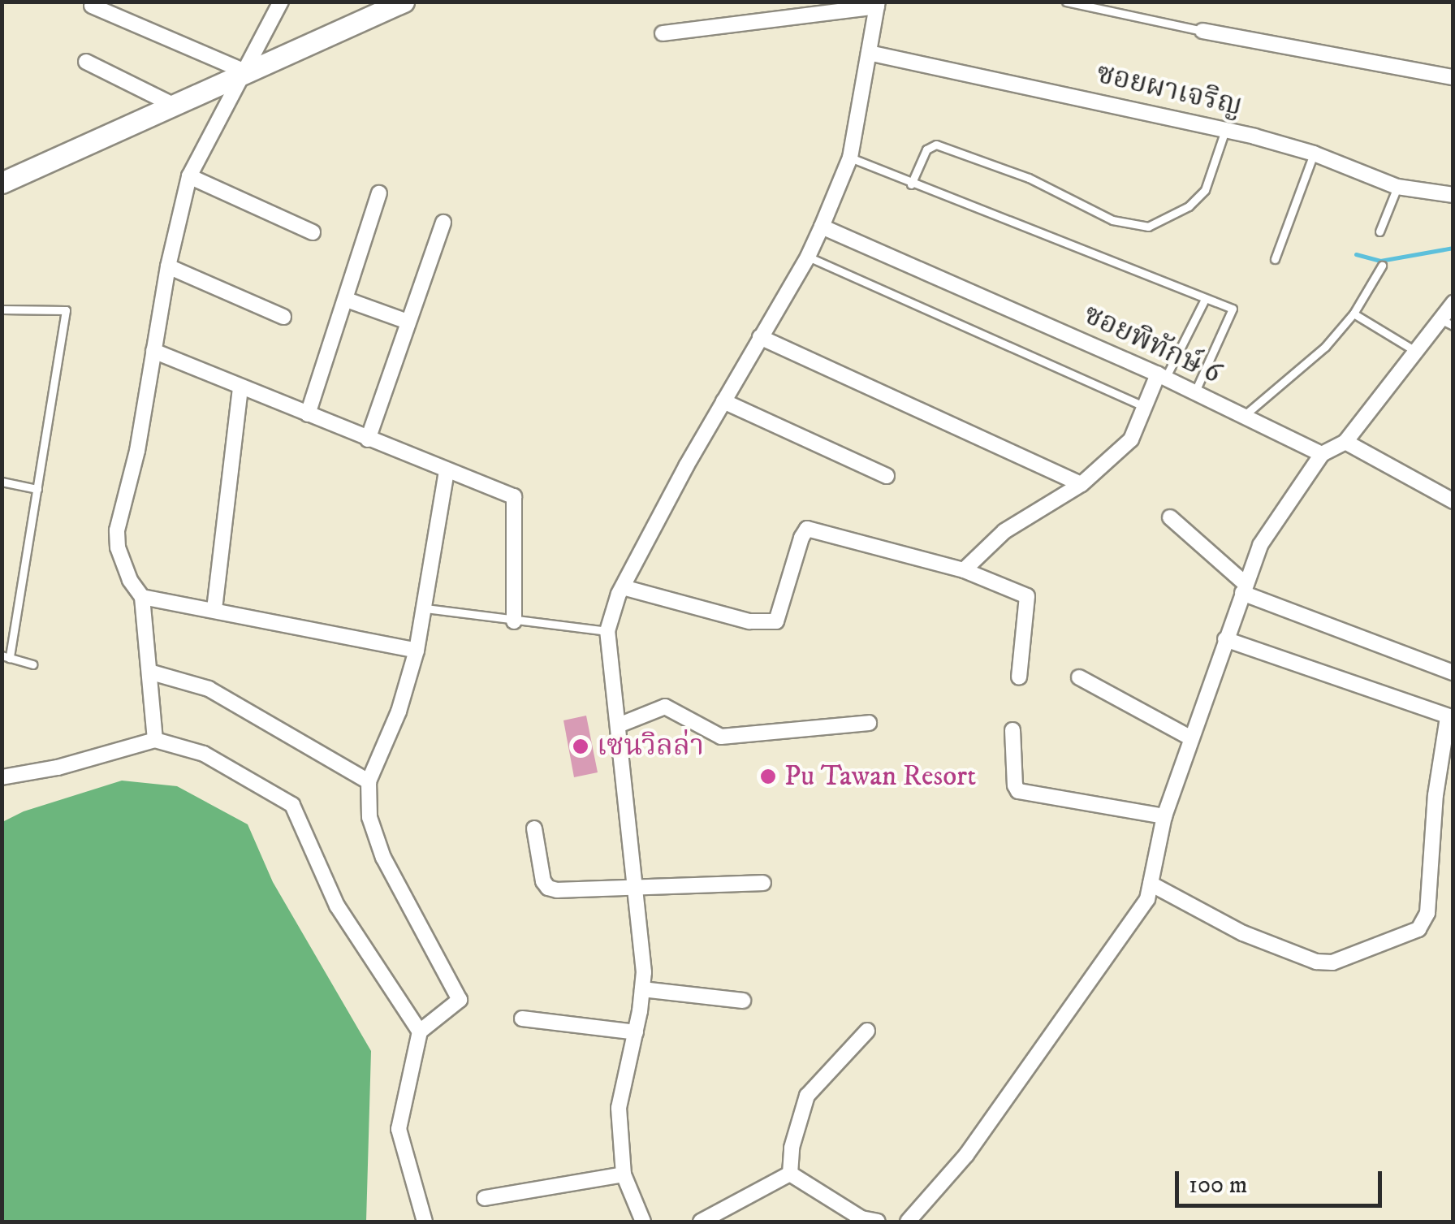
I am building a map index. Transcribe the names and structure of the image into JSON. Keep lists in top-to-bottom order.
{
  "streets": {
    "street": ["ซอยผาเจริญ", "ซอยพิทักษ์ 6"]
  },
  "places": ["เซนวิลล่า", "Pu Tawan Resort"],
  "scale_bar": "100 m"
}
